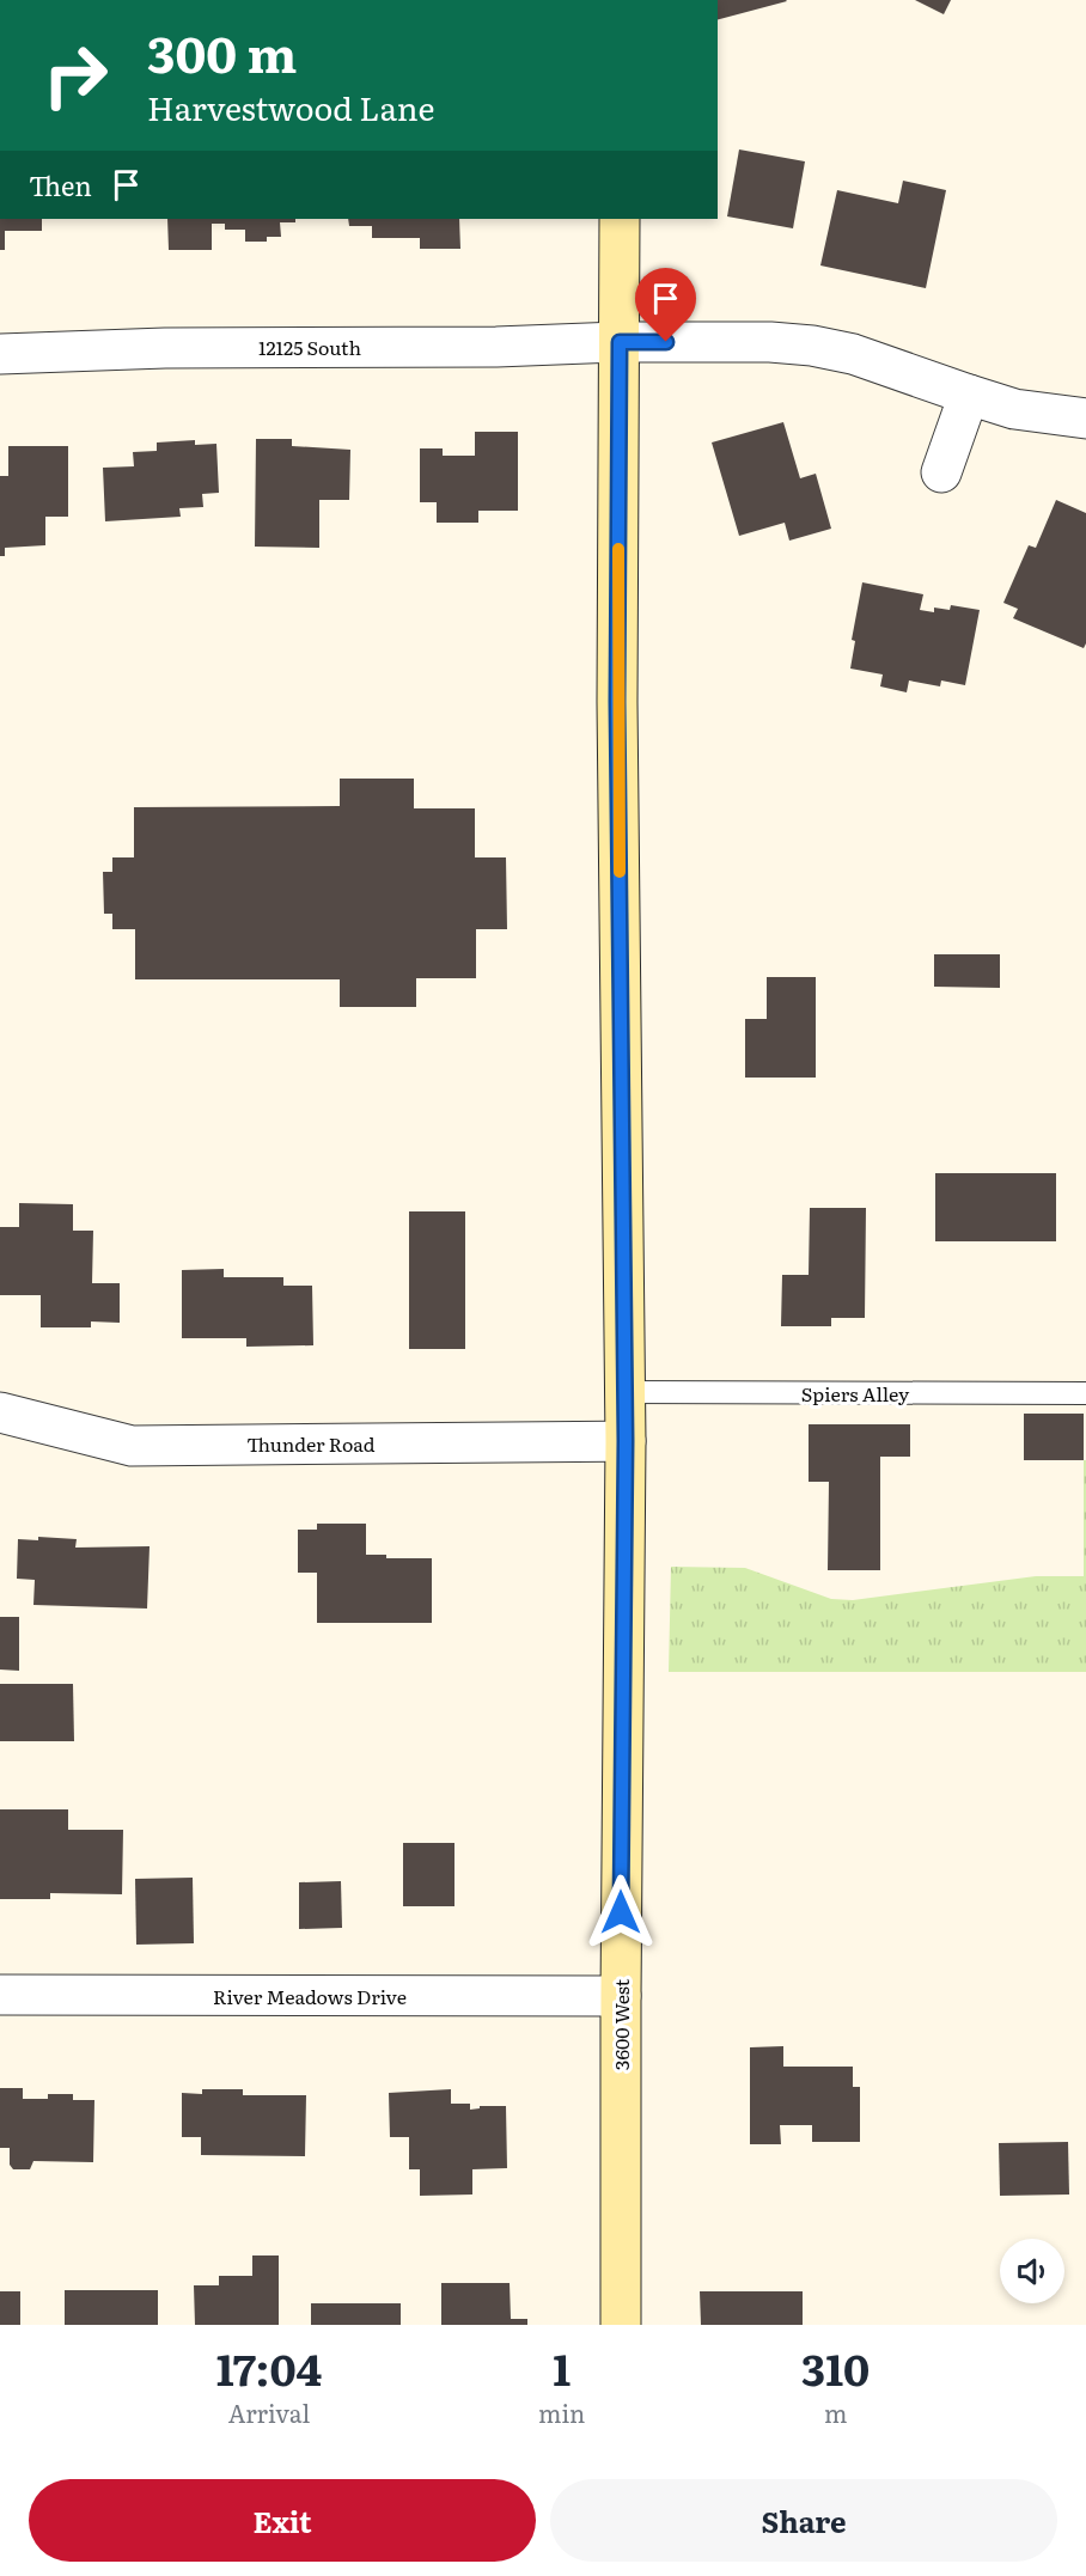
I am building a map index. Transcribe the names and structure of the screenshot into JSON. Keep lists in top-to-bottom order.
{
  "streets": {
    "main road": ["3600 West"],
    "street": ["12125 South", "Thunder Road", "River Meadows Drive"],
    "lane": ["Spiers Alley"]
  },
  "crossings": [
    ["12125 South", "3600 West"],
    ["Spiers Alley", "3600 West"],
    ["Thunder Road", "3600 West"],
    ["River Meadows Drive", "3600 West"]
  ],
  "page": {
    "turn": ["300 m", "Harvestwood Lane"],
    "then": "Then",
    "eta": [
      "17:04",
      "Arrival",
      "1",
      "min",
      "310",
      "m"
    ],
    "buttons": ["Exit", "Share"]
  }
}
